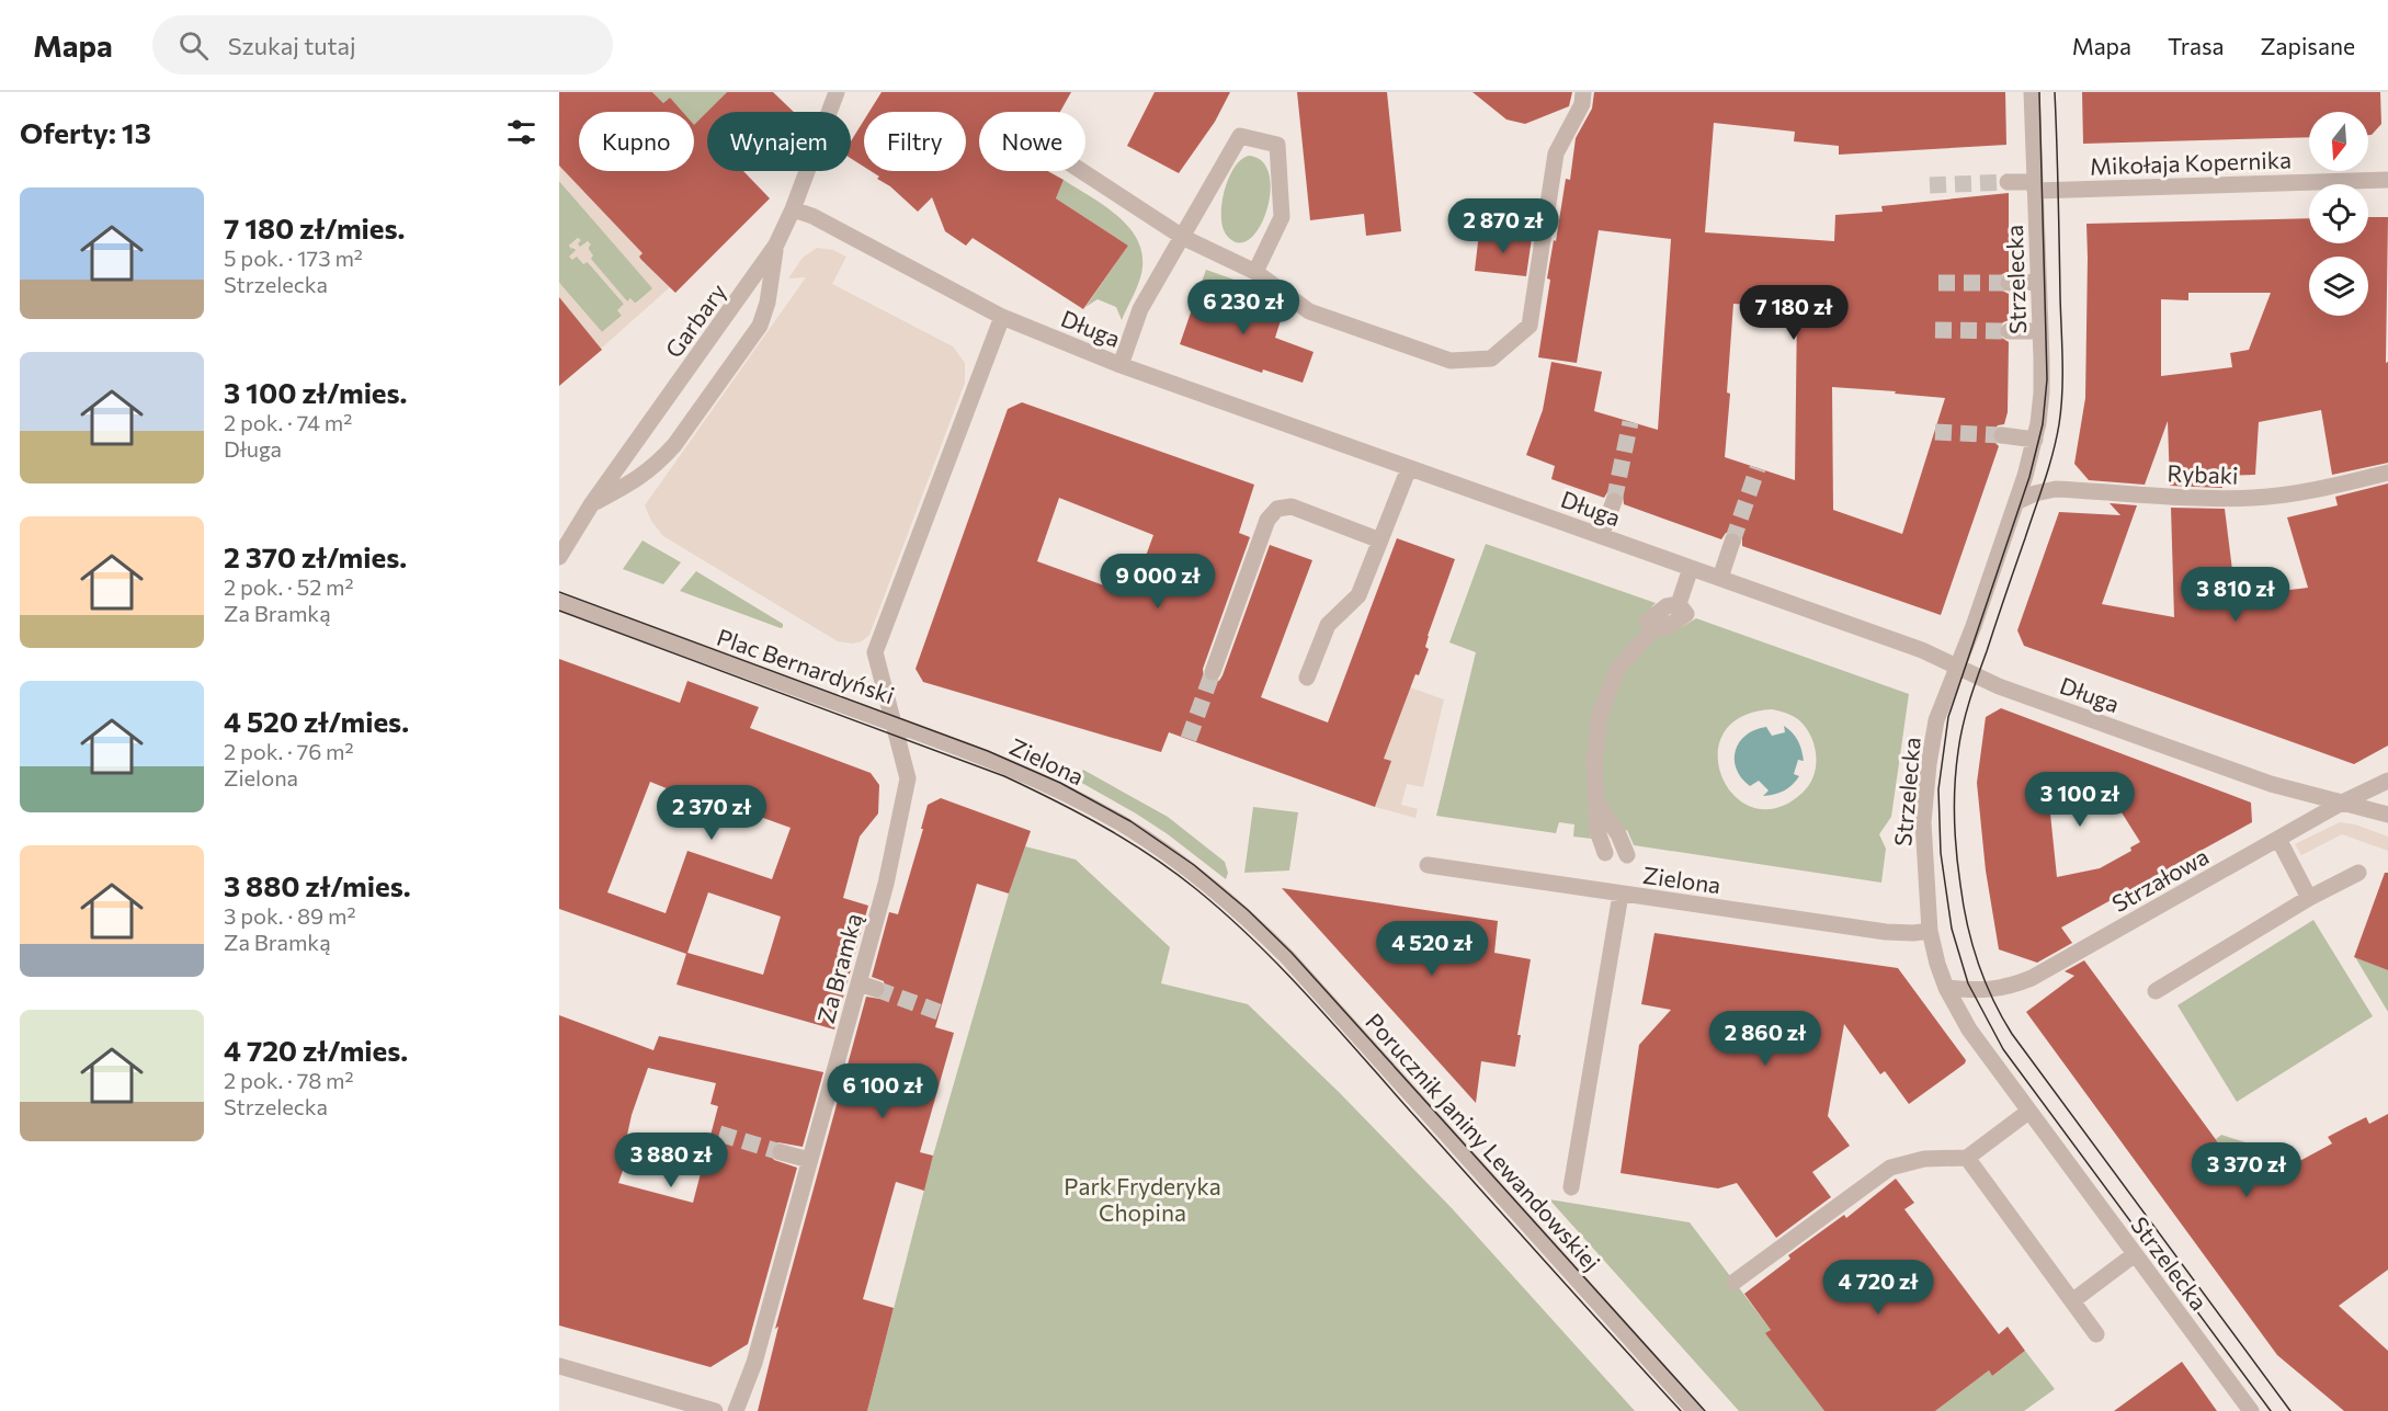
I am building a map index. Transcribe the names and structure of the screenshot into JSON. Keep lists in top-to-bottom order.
{
  "streets": {
    "street": [
      "Mikołaja Kopernika",
      "Strzelecka",
      "Garbary",
      "Długa",
      "Rybaki",
      "Plac Bernardyński",
      "Zielona",
      "Strzałowa",
      "Za Bramką",
      "Porucznik Janiny Lewandowskiej"
    ]
  },
  "crossings": [
    ["Mikołaja Kopernika", "Strzelecka"],
    ["Strzelecka", "Długa"],
    ["Strzelecka", "Rybaki"],
    ["Strzelecka", "Zielona"],
    ["Strzelecka", "Strzałowa"],
    ["Garbary", "Długa"],
    ["Długa", "Plac Bernardyński"],
    ["Długa", "Strzałowa"],
    ["Plac Bernardyński", "Zielona"],
    ["Plac Bernardyński", "Za Bramką"],
    ["Zielona", "Za Bramką"],
    ["Zielona", "Porucznik Janiny Lewandowskiej"]
  ],
  "parks": ["Park Fryderyka Chopina"],
  "north": "bottom",
  "page": {
    "header": "Mapa",
    "search": "Szukaj tutaj",
    "nav": ["Mapa", "Trasa", "Zapisane"],
    "heading": "Oferty: 13",
    "chip": [
      "Kupno",
      "Wynajem",
      "Filtry",
      "Nowe"
    ],
    "list": [
      {
        "name": "7 180 zł/mies.",
        "note": "5 pok. · 173 m² · Strzelecka"
      },
      {
        "name": "3 100 zł/mies.",
        "note": "2 pok. · 74 m² · Długa"
      },
      {
        "name": "2 370 zł/mies.",
        "note": "2 pok. · 52 m² · Za Bramką"
      },
      {
        "name": "4 520 zł/mies.",
        "note": "2 pok. · 76 m² · Zielona"
      },
      {
        "name": "3 880 zł/mies.",
        "note": "3 pok. · 89 m² · Za Bramką"
      },
      {
        "name": "4 720 zł/mies.",
        "note": "2 pok. · 78 m² · Strzelecka"
      }
    ],
    "price": [
      "2 870 zł",
      "6 230 zł",
      "7 180 zł",
      "9 000 zł",
      "3 810 zł",
      "3 100 zł",
      "2 370 zł",
      "4 520 zł",
      "2 860 zł",
      "6 100 zł",
      "3 880 zł",
      "3 370 zł",
      "4 720 zł"
    ]
  }
}
